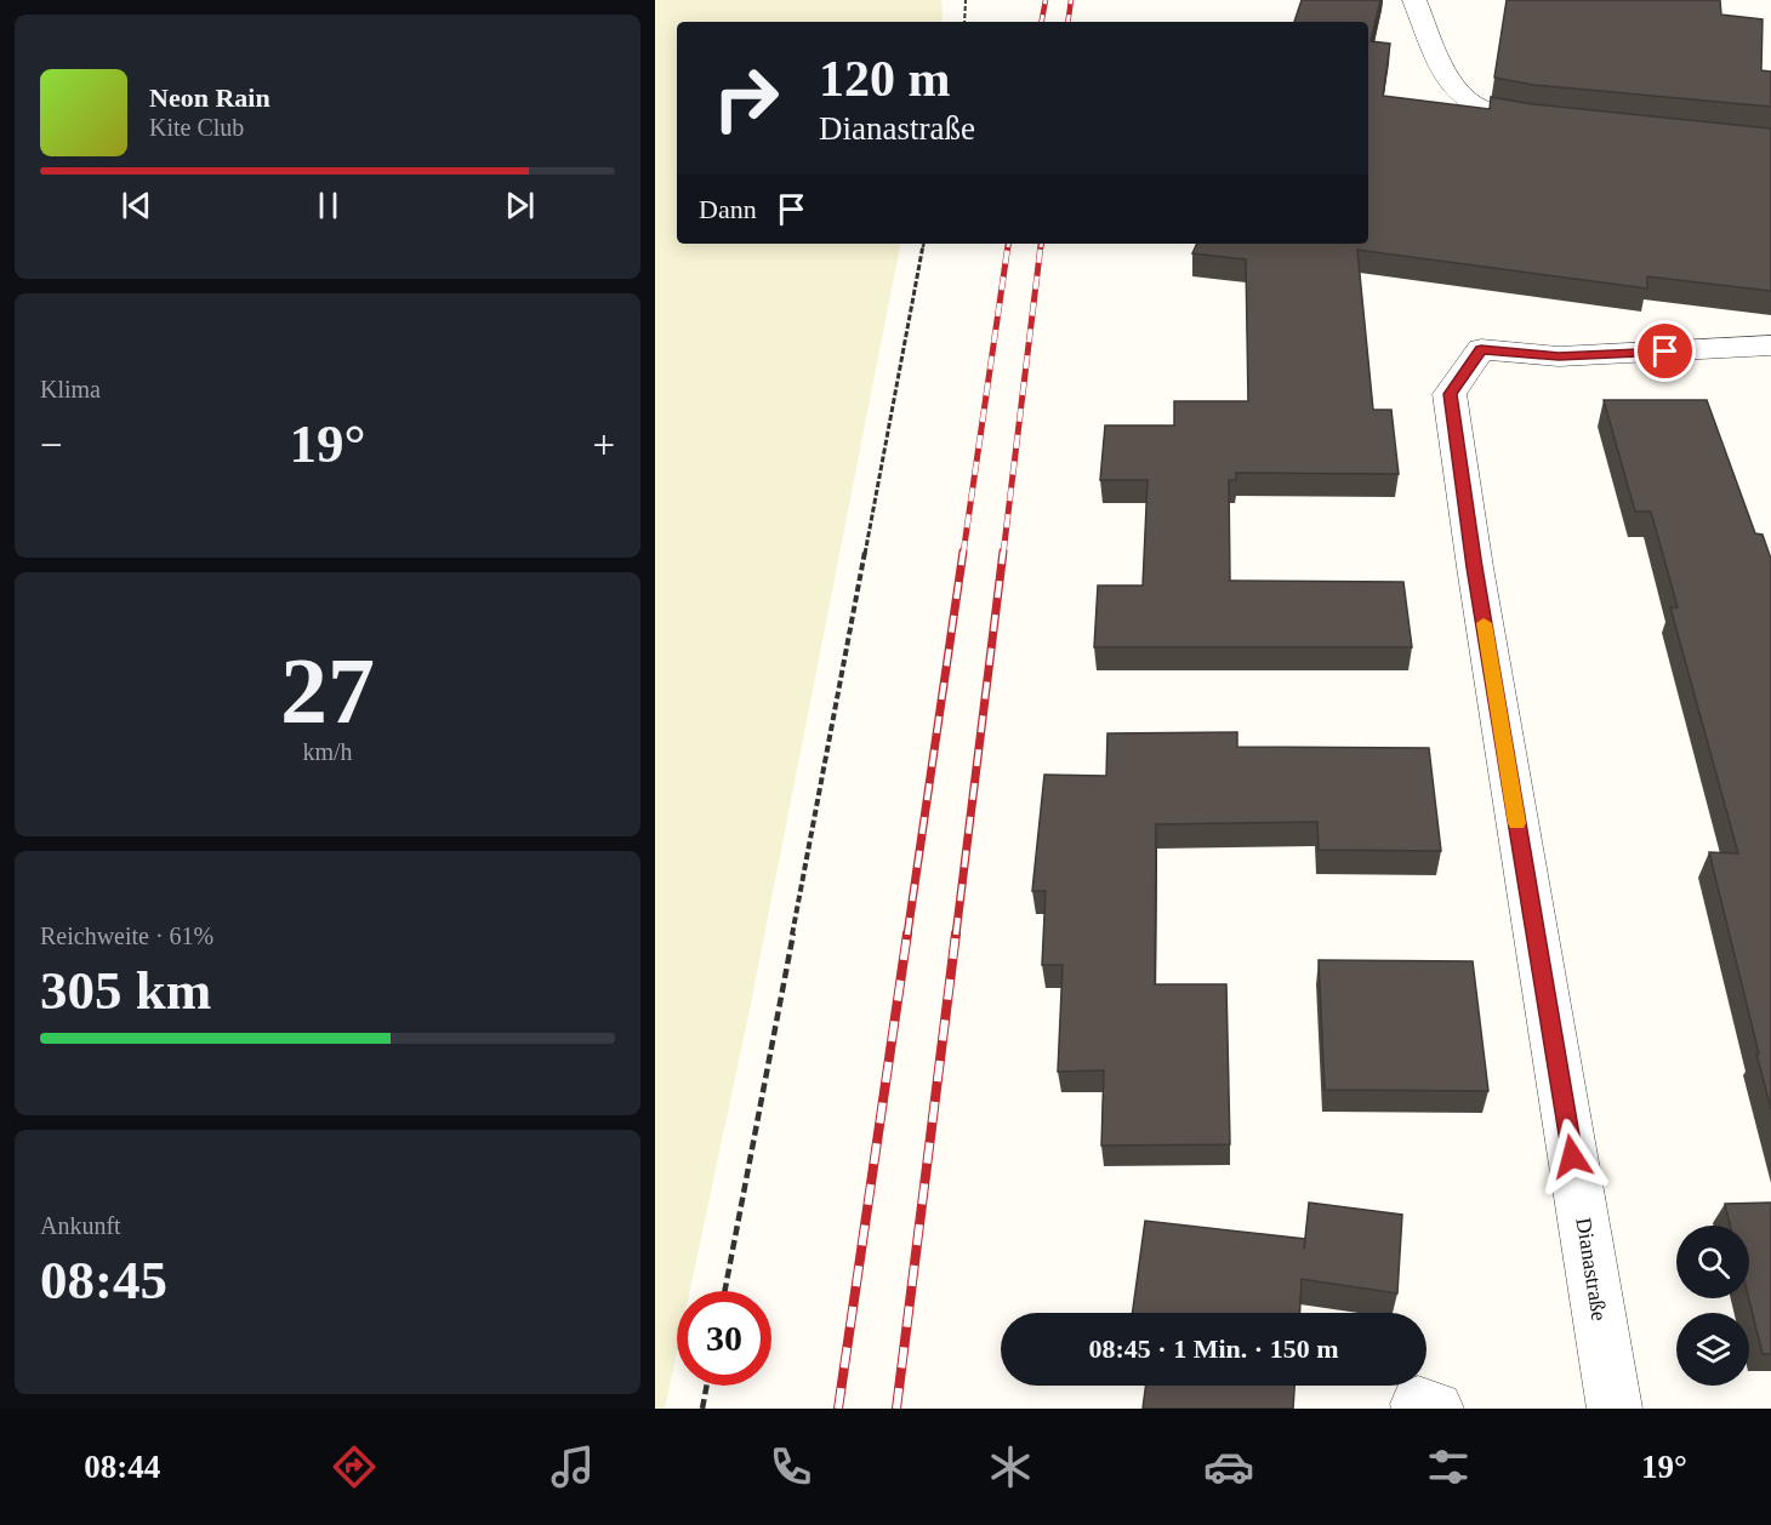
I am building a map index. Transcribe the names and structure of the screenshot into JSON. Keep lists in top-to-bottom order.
{
  "streets": {
    "street": ["Dianastraße"]
  },
  "page": {
    "turn": ["120 m", "Dianastraße"],
    "song": ["Neon Rain", "Kite Club"],
    "then": "Dann",
    "tile": [
      "Klima",
      ["27", "km/h"],
      ["Reichweite · 61%", "305 km"],
      ["Ankunft", "08:45"]
    ],
    "heat": ["−", "19°", "+"],
    "limit": "30",
    "trip": "08:45 · 1 Min. · 150 m",
    "tabs": ["08:44", "19°"]
  }
}
